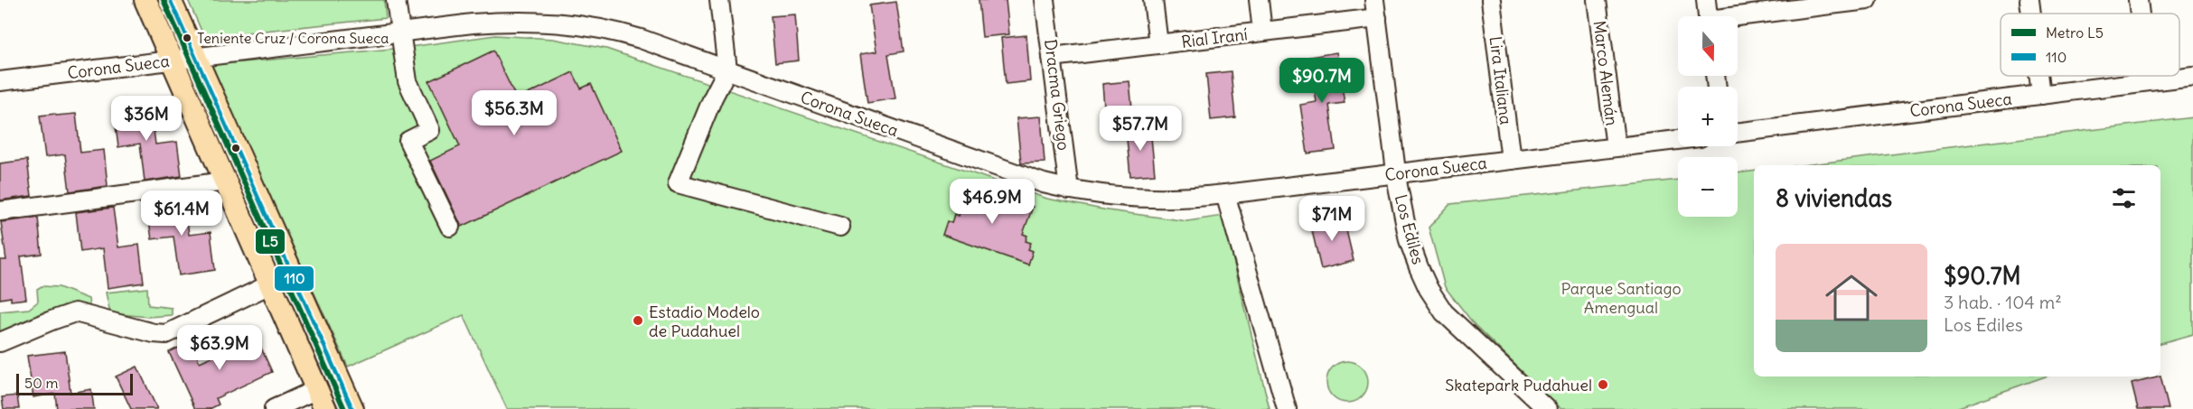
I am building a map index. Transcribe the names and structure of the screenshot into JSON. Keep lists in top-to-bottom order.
{
  "streets": {
    "street": [
      "Rial Iraní",
      "Corona Sueca",
      "Marco Alemán",
      "Lira Italiana",
      "Dracma Griego",
      "Los Ediles"
    ]
  },
  "crossings": [
    ["Rial Iraní", "Dracma Griego"],
    ["Rial Iraní", "Los Ediles"],
    ["Corona Sueca", "Marco Alemán"],
    ["Corona Sueca", "Lira Italiana"],
    ["Corona Sueca", "Dracma Griego"],
    ["Corona Sueca", "Los Ediles"]
  ],
  "parks": ["Parque Santiago Amengual"],
  "places": ["Teniente Cruz / Corona Sueca", "Estadio Modelo de Pudahuel", "Skatepark Pudahuel"],
  "lines": ["metro line L5", "transit line 110"],
  "legend": ["Metro L5", "110"],
  "scale_bar": "50 m",
  "north": "bottom",
  "page": {
    "map_buttons": ["+", "−"],
    "price": [
      "$90.7M",
      "$56.3M",
      "$36M",
      "$57.7M",
      "$46.9M",
      "$61.4M",
      "$71M",
      "$63.9M"
    ],
    "heading": "8 viviendas",
    "list": [
      {
        "name": "$90.7M",
        "note": "3 hab. · 104 m² · Los Ediles"
      }
    ],
    "scale": "50 m"
  }
}
